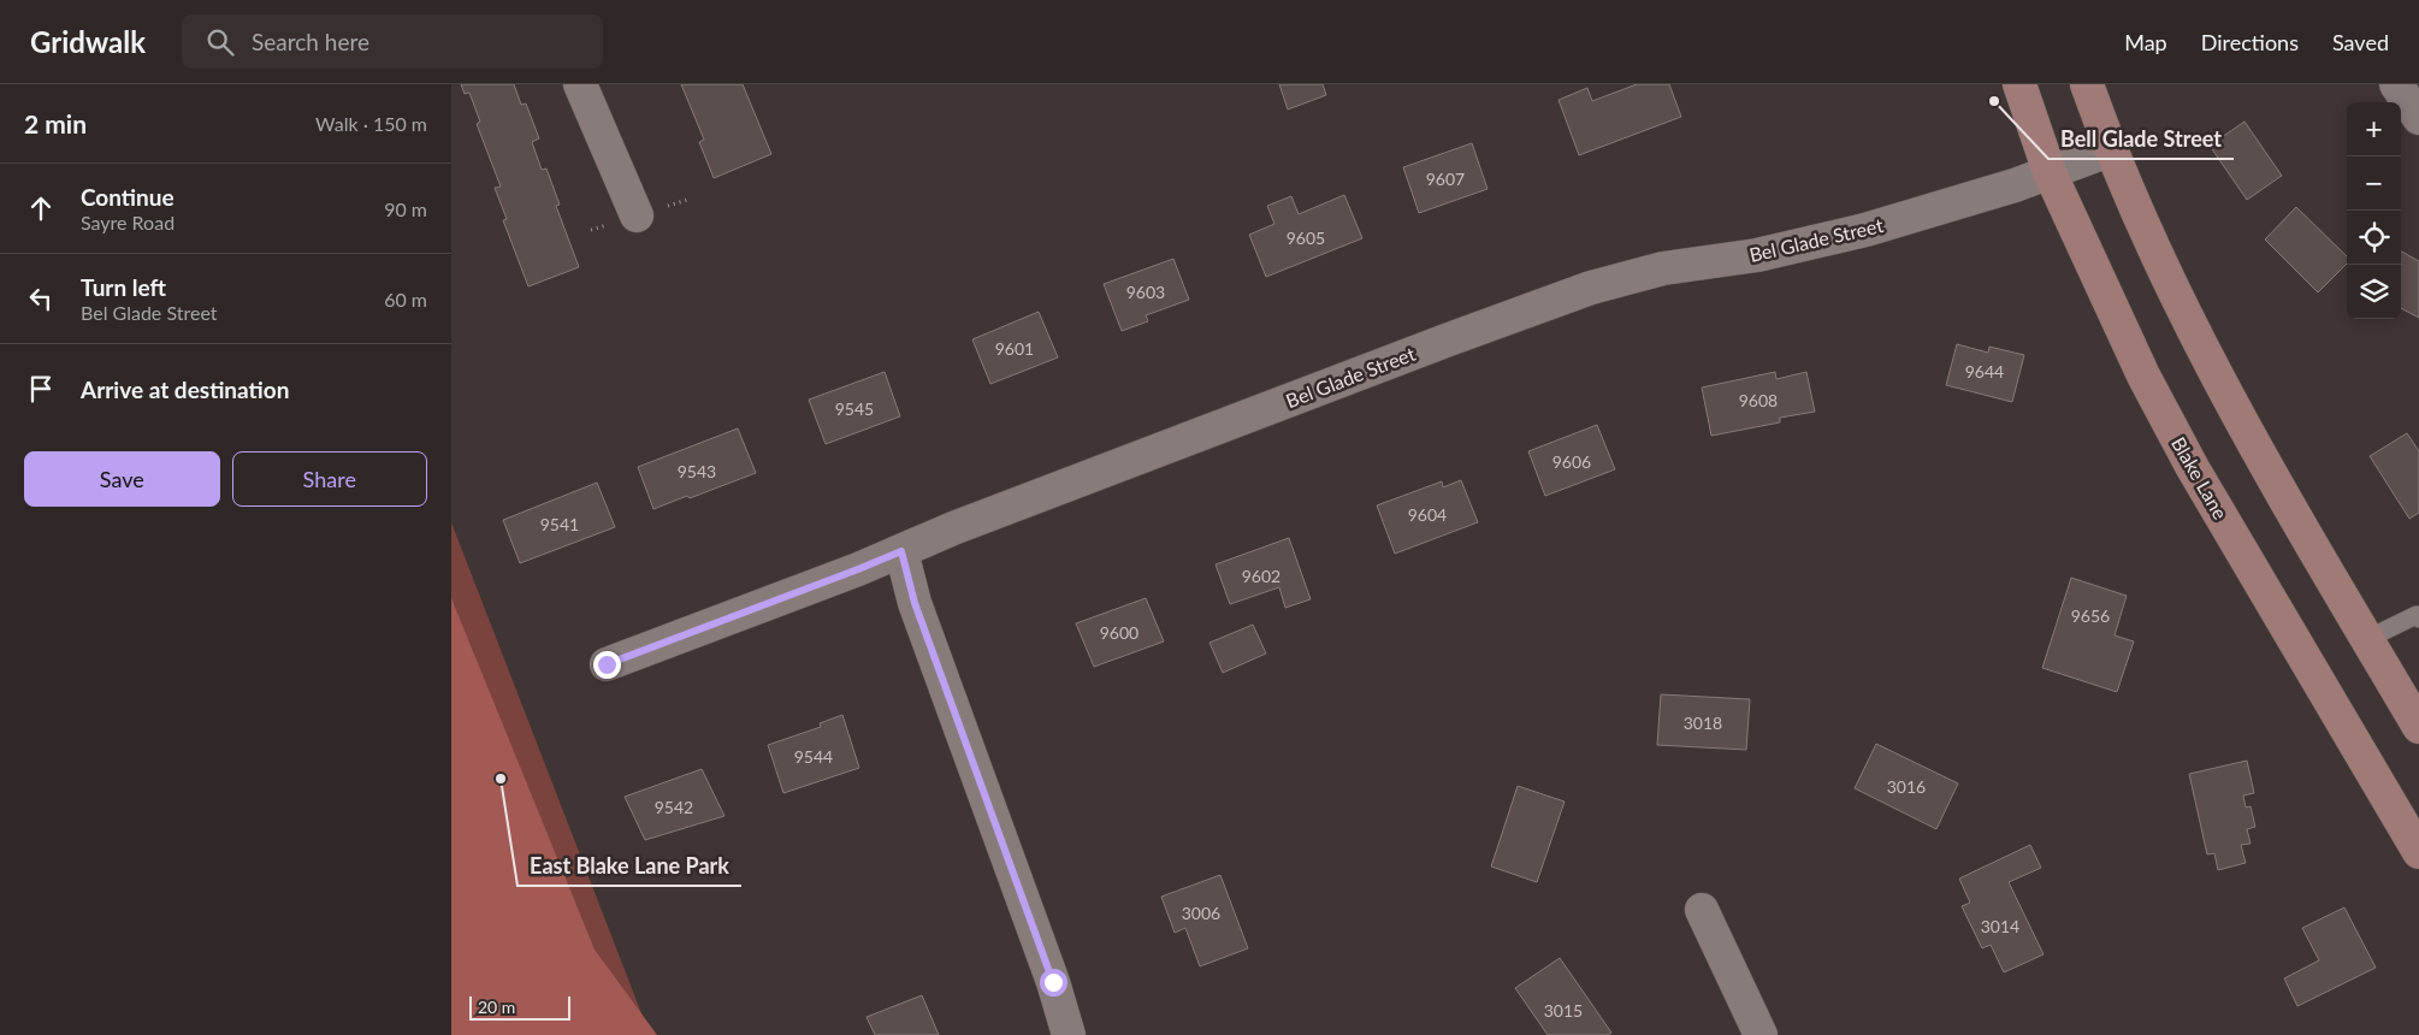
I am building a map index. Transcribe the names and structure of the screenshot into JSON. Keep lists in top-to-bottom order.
{
  "streets": {
    "main road": ["Blake Lane"],
    "street": ["Bel Glade Street"]
  },
  "crossings": [
    ["Bel Glade Street", "Blake Lane"]
  ],
  "places": ["Bell Glade Street", "East Blake Lane Park"],
  "house_numbers": [
    "9607",
    "9605",
    "9603",
    "9601",
    "9644",
    "9608",
    "9545",
    "9606",
    "9543",
    "9604",
    "9541",
    "9602",
    "9656",
    "9600",
    "3018",
    "9544",
    "3016",
    "9542",
    "3006",
    "3014",
    "3015"
  ],
  "scale_bar": "20 m",
  "page": {
    "header": "Gridwalk",
    "search": "Search here",
    "nav": ["Map", "Directions", "Saved"],
    "heading": ["2 min", "Walk · 150 m"],
    "map_buttons": ["+", "−"],
    "list": [
      ["Continue", "Sayre Road", "90 m"],
      ["Turn left", "Bel Glade Street", "60 m"],
      "Arrive at destination"
    ],
    "buttons": ["Save", "Share"],
    "scale": "20 m"
  }
}
